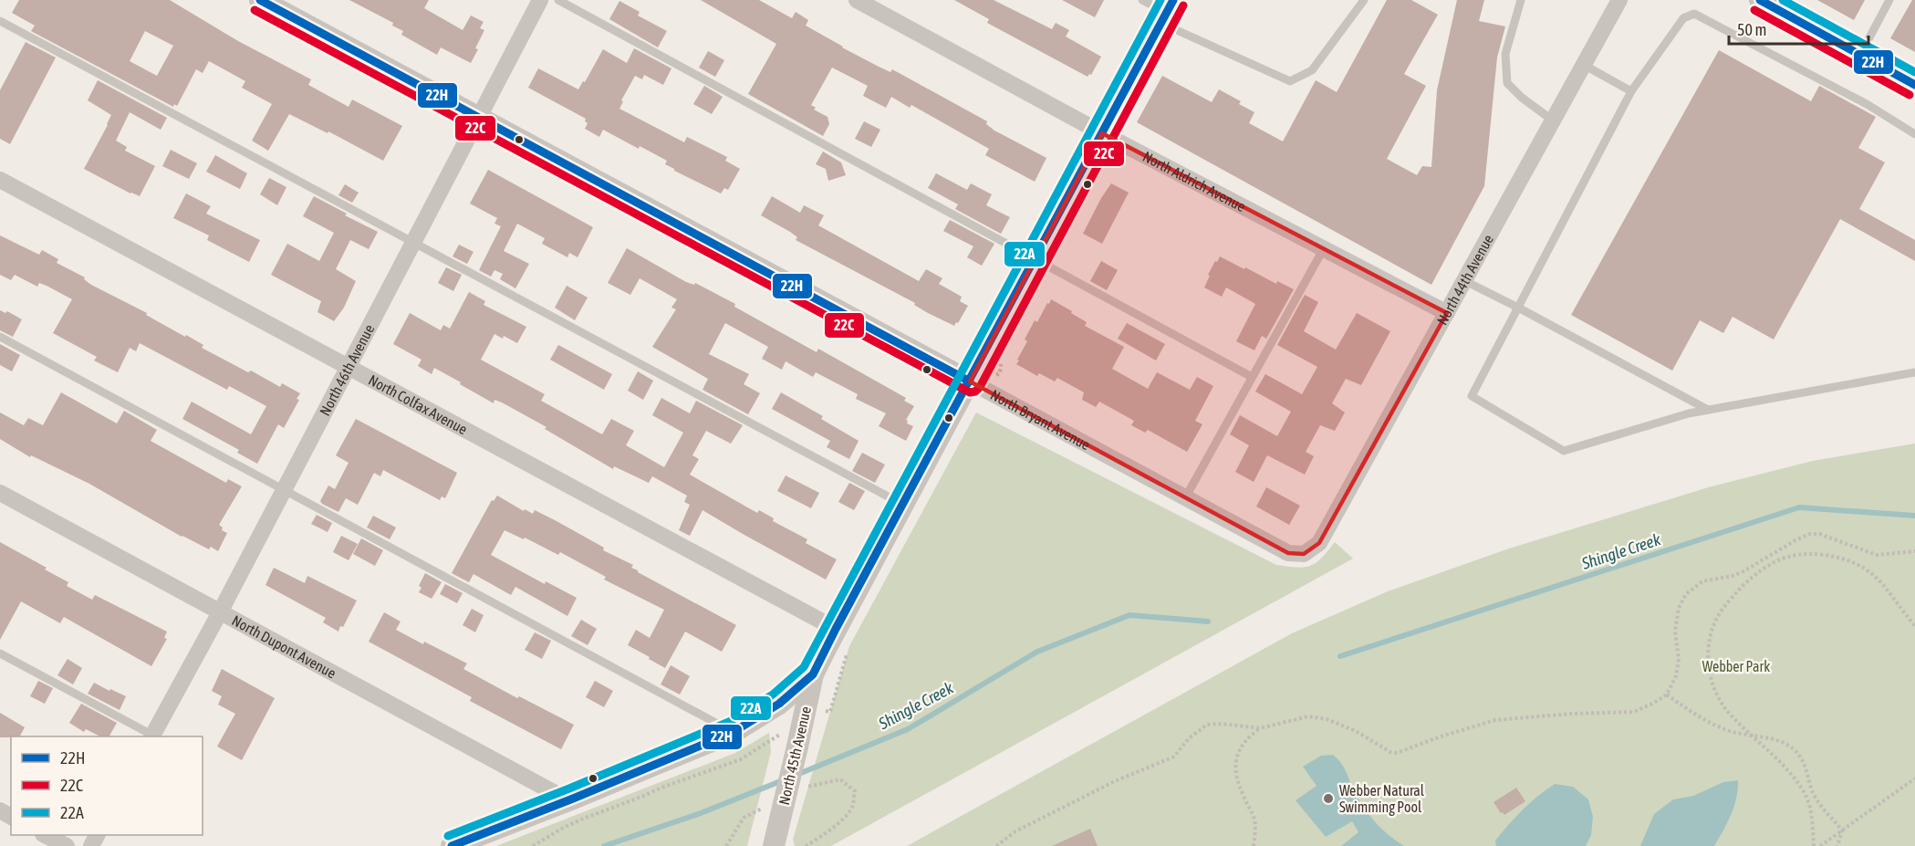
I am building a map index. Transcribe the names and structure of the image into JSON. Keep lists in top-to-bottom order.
{
  "streets": {
    "street": [
      "North Aldrich Avenue",
      "North 44th Avenue",
      "North 46th Avenue",
      "North Colfax Avenue",
      "North Bryant Avenue",
      "North Dupont Avenue",
      "North 45th Avenue"
    ]
  },
  "crossings": [
    ["North Aldrich Avenue", "North 44th Avenue"],
    ["North Aldrich Avenue", "North 45th Avenue"],
    ["North 44th Avenue", "North Bryant Avenue"],
    ["North 46th Avenue", "North Colfax Avenue"],
    ["North 46th Avenue", "North Bryant Avenue"],
    ["North 46th Avenue", "North Dupont Avenue"],
    ["North Colfax Avenue", "North 45th Avenue"],
    ["North Bryant Avenue", "North 45th Avenue"]
  ],
  "water": ["Shingle Creek"],
  "parks": ["Webber Park"],
  "places": ["Webber Natural Swimming Pool"],
  "lines": ["transit line 22H", "transit line 22A", "transit line 22C"],
  "legend": ["22H", "22C", "22A"],
  "scale_bar": "50 m"
}
